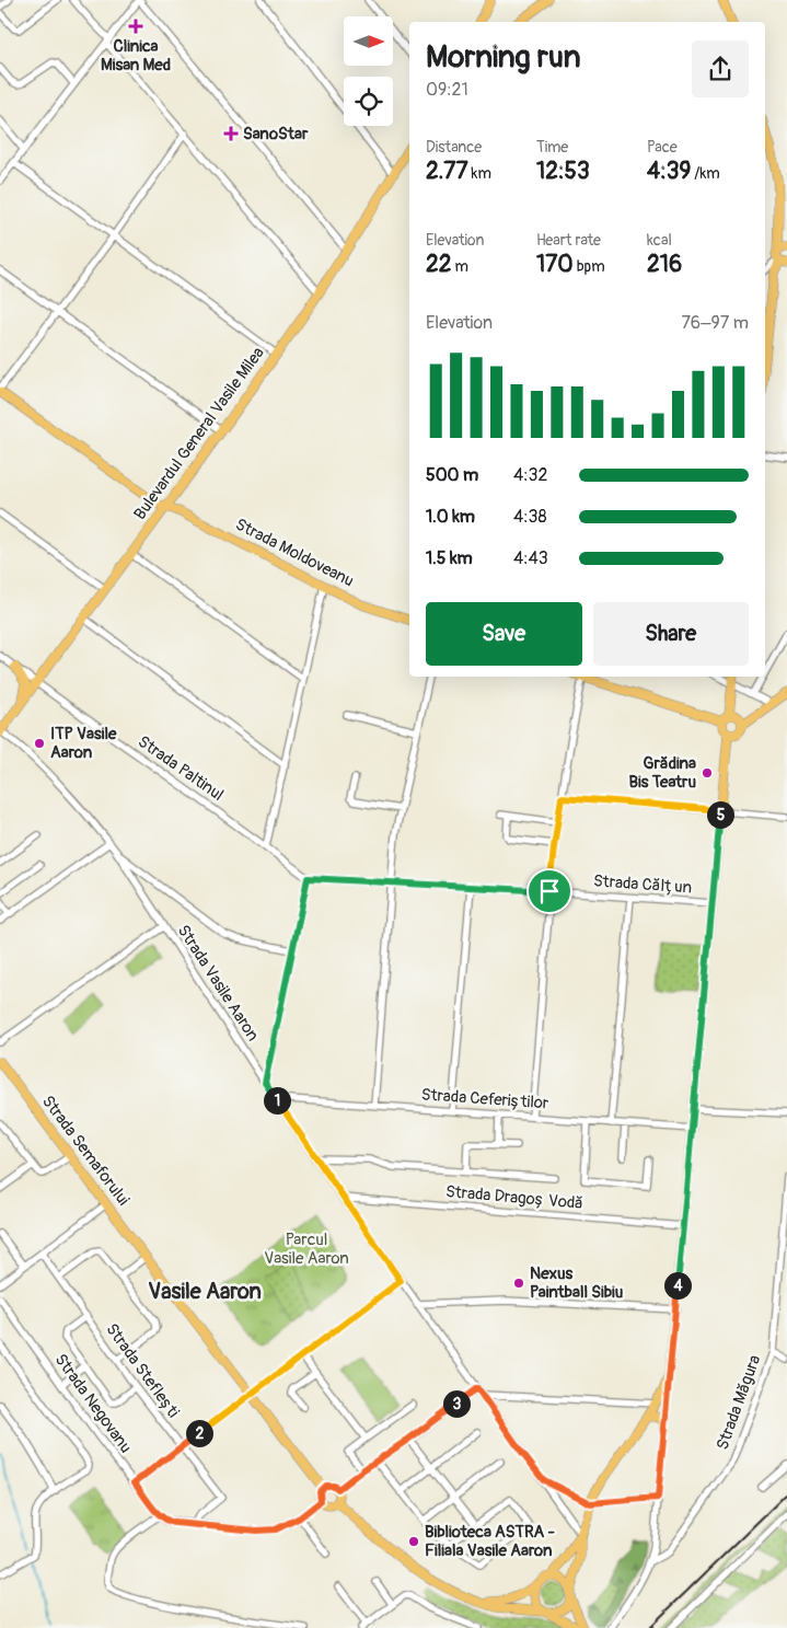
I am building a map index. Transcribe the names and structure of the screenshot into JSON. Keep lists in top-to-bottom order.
{
  "streets": {
    "main road": ["Bulevardul General Vasile Milea", "Strada Moldoveanu", "Strada Semaforului"],
    "street": [
      "Strada Paltinul",
      "Strada Călțun",
      "Strada Vasile Aaron",
      "Strada Ceferiștilor",
      "Strada Dragoș Vodă",
      "Strada Steflești",
      "Strada Măgura",
      "Strada Negovanu"
    ]
  },
  "crossings": [
    ["Bulevardul General Vasile Milea", "Strada Moldoveanu"],
    ["Bulevardul General Vasile Milea", "Strada Paltinul"],
    ["Bulevardul General Vasile Milea", "Strada Vasile Aaron"],
    ["Strada Paltinul", "Strada Călțun"],
    ["Strada Vasile Aaron", "Strada Ceferiștilor"],
    ["Strada Vasile Aaron", "Strada Dragoș Vodă"]
  ],
  "districts": ["Vasile Aaron"],
  "parks": ["Parcul Vasile Aaron"],
  "places": {
    "health": ["Clinica Misan Med", "SanoStar"],
    "other": [
      "ITP Vasile Aaron",
      "Grădina Bis Teatru",
      "Nexus Paintball Sibiu",
      "Biblioteca ASTRA - Filiala Vasile Aaron"
    ]
  },
  "north": "right",
  "page": {
    "heading": ["Morning run", "09:21"],
    "stats": [
      ["Distance", "2.77 km"],
      ["Time", "12:53"],
      ["Pace", "4:39 /km"],
      ["Elevation", "22 m"],
      ["Heart rate", "170 bpm"],
      ["kcal", "216"]
    ],
    "chart": ["Elevation", "76–97 m"],
    "list": [
      {
        "name": "500 m",
        "note": "4:32"
      },
      {
        "name": "1.0 km",
        "note": "4:38"
      },
      {
        "name": "1.5 km",
        "note": "4:43"
      }
    ],
    "buttons": ["Save", "Share"],
    "pins": [
      "5",
      "1",
      "4",
      "3",
      "2"
    ]
  }
}
